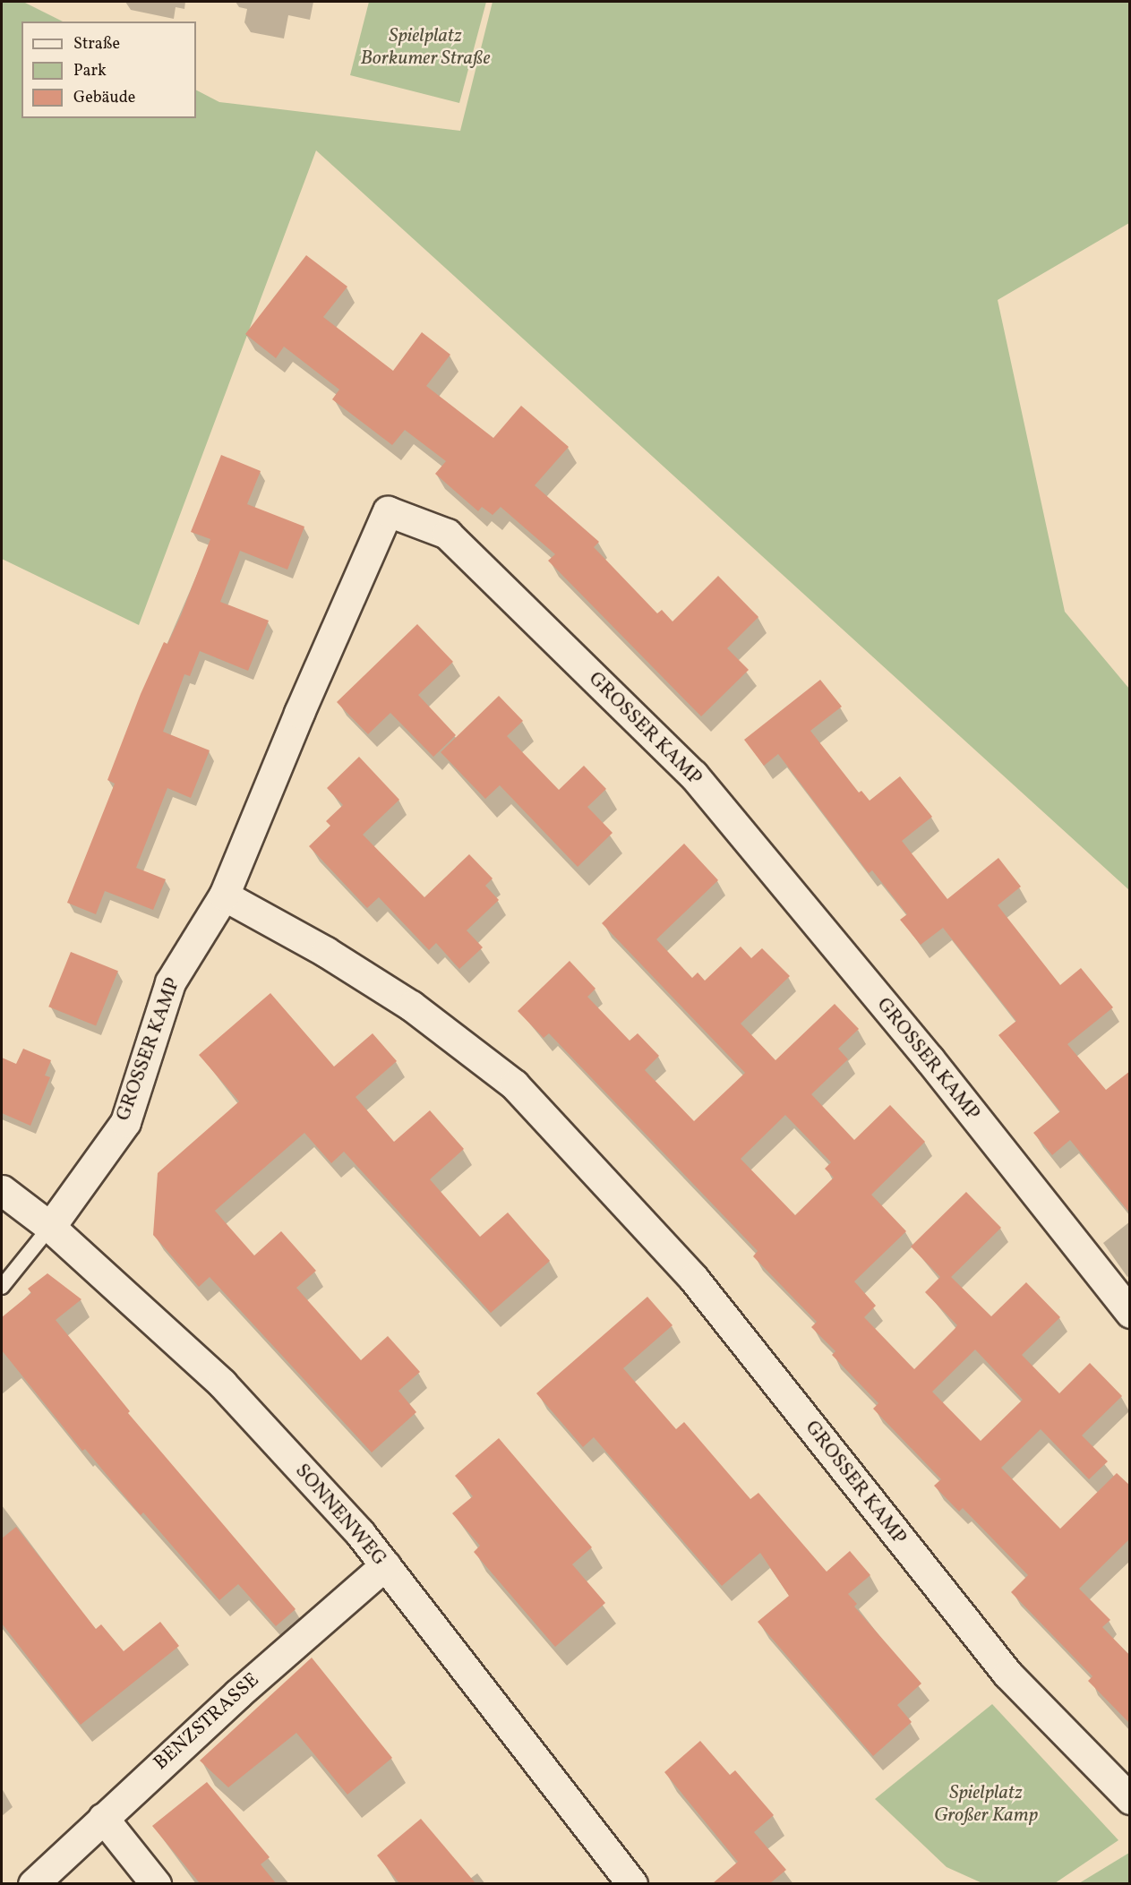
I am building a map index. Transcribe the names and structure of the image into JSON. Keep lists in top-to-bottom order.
{
  "streets": {
    "street": ["GROSSER KAMP", "SONNENWEG", "BENZSTRASSE"]
  },
  "crossings": [
    ["GROSSER KAMP", "SONNENWEG"],
    ["SONNENWEG", "BENZSTRASSE"]
  ],
  "parks": ["Spielplatz Borkumer Straße", "Spielplatz Großer Kamp"],
  "legend": ["Straße", "Park", "Gebäude"]
}
